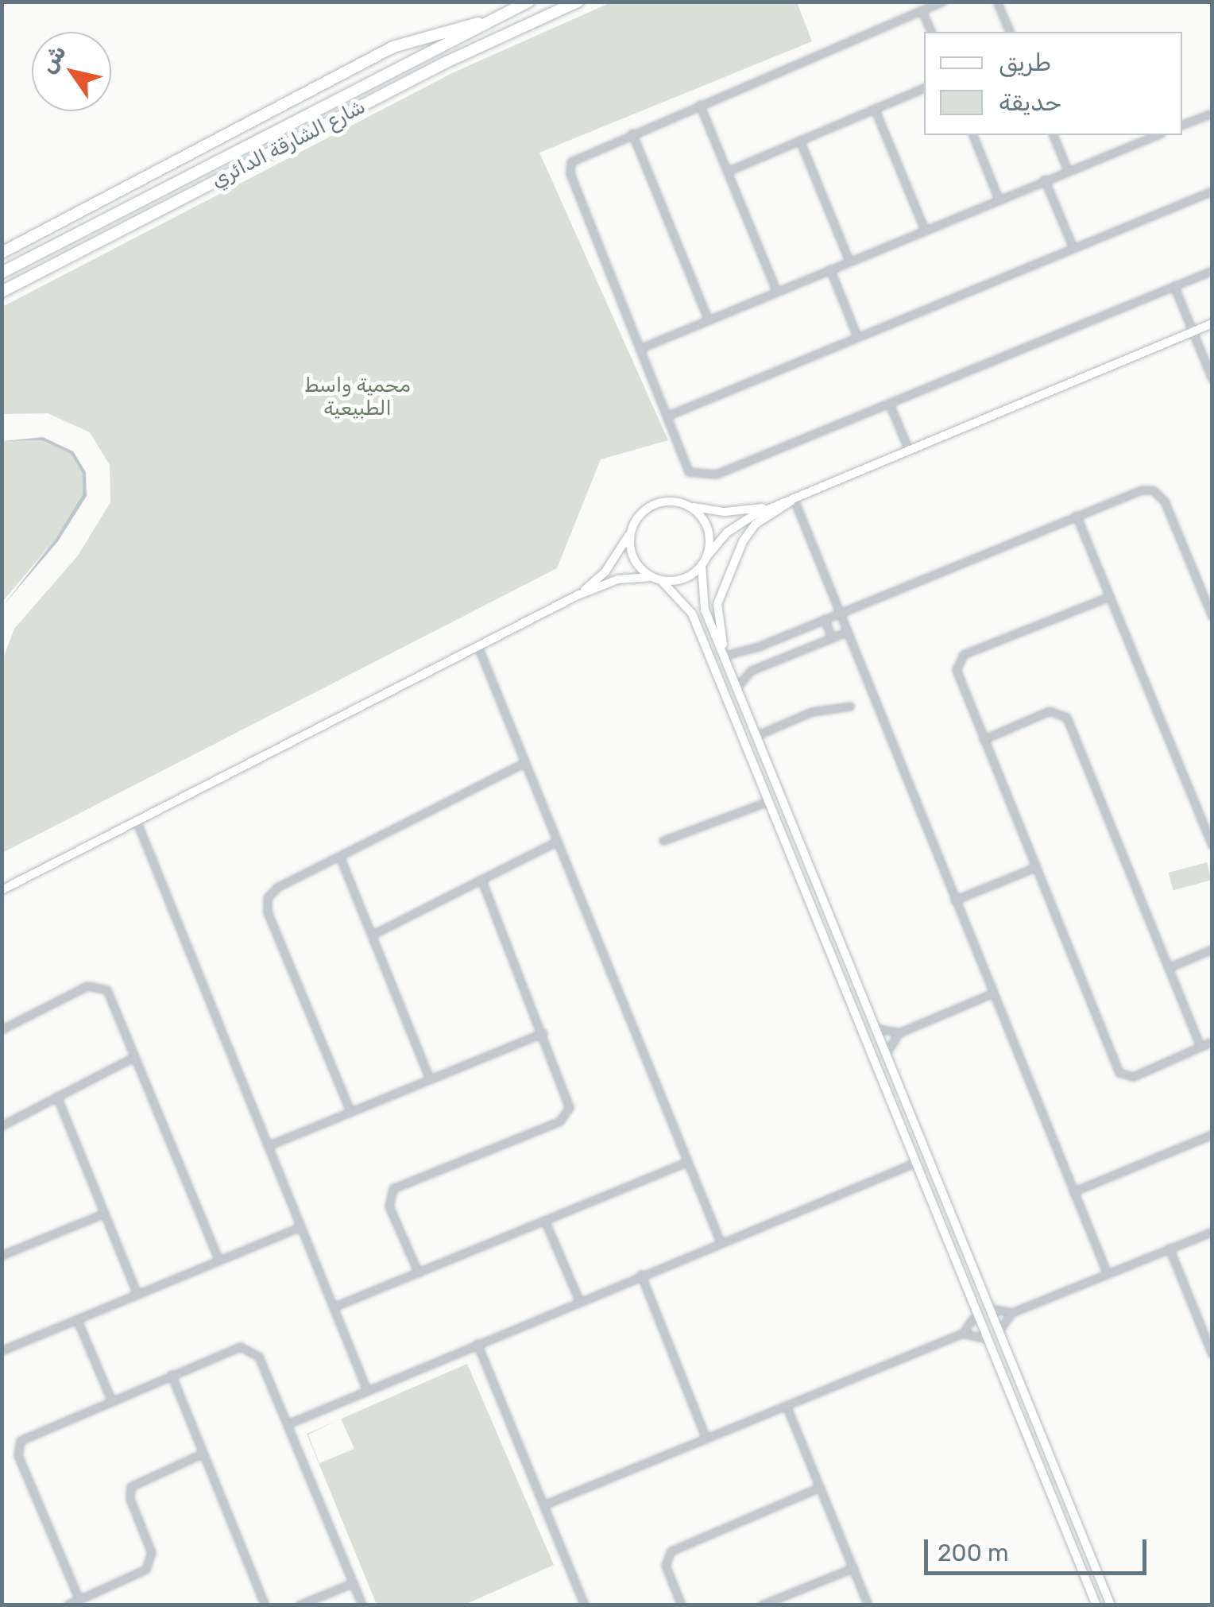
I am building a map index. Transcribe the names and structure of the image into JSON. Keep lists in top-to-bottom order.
{
  "streets": {
    "highway": ["شارع الشارقة الدائري"]
  },
  "parks": ["محمية واسط الطبيعية"],
  "legend": ["طريق", "حديقة"],
  "scale_bar": "200 m",
  "north": "top left"
}
